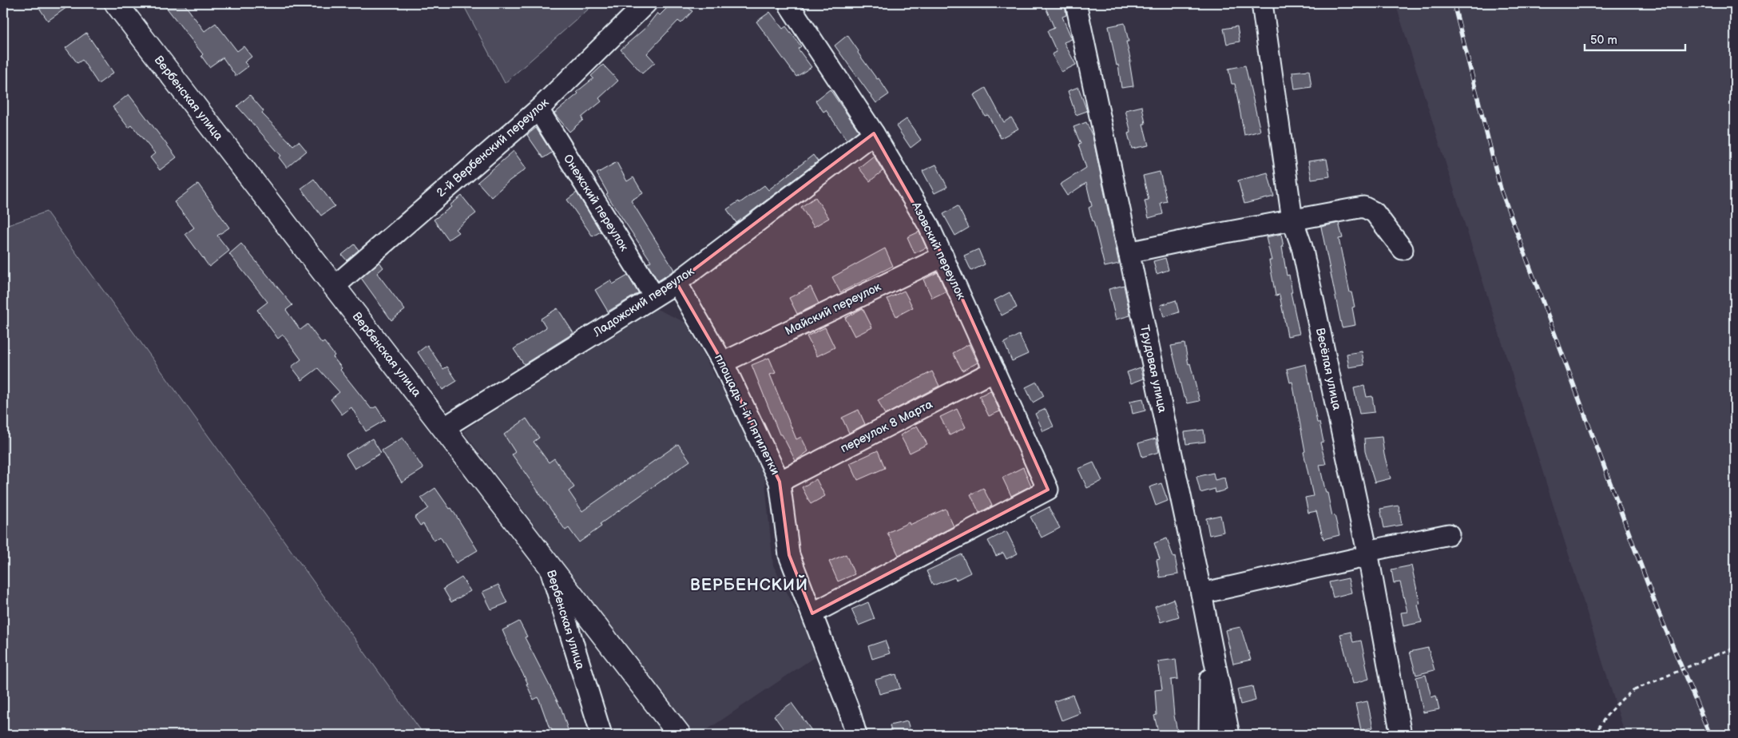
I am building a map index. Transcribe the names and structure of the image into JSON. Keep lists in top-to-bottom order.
{
  "streets": {
    "main road": ["Вербенская улица"],
    "street": [
      "2-й Вербенский переулок",
      "Онежский переулок",
      "Азовский переулок",
      "Ладожский переулок",
      "Майский переулок",
      "Трудовая улица",
      "Весёлая улица",
      "площадь 1-й Пятилетки",
      "переулок 8 Марта"
    ]
  },
  "crossings": [
    ["Вербенская улица", "2-й Вербенский переулок"],
    ["Вербенская улица", "Ладожский переулок"],
    ["2-й Вербенский переулок", "Онежский переулок"],
    ["Онежский переулок", "Ладожский переулок"],
    ["Азовский переулок", "Ладожский переулок"],
    ["Азовский переулок", "Майский переулок"],
    ["Азовский переулок", "площадь 1-й Пятилетки"],
    ["Азовский переулок", "переулок 8 Марта"],
    ["Ладожский переулок", "площадь 1-й Пятилетки"],
    ["Майский переулок", "площадь 1-й Пятилетки"],
    ["площадь 1-й Пятилетки", "переулок 8 Марта"]
  ],
  "districts": ["ВЕРБЕНСКИЙ"],
  "scale_bar": "50 m"
}
